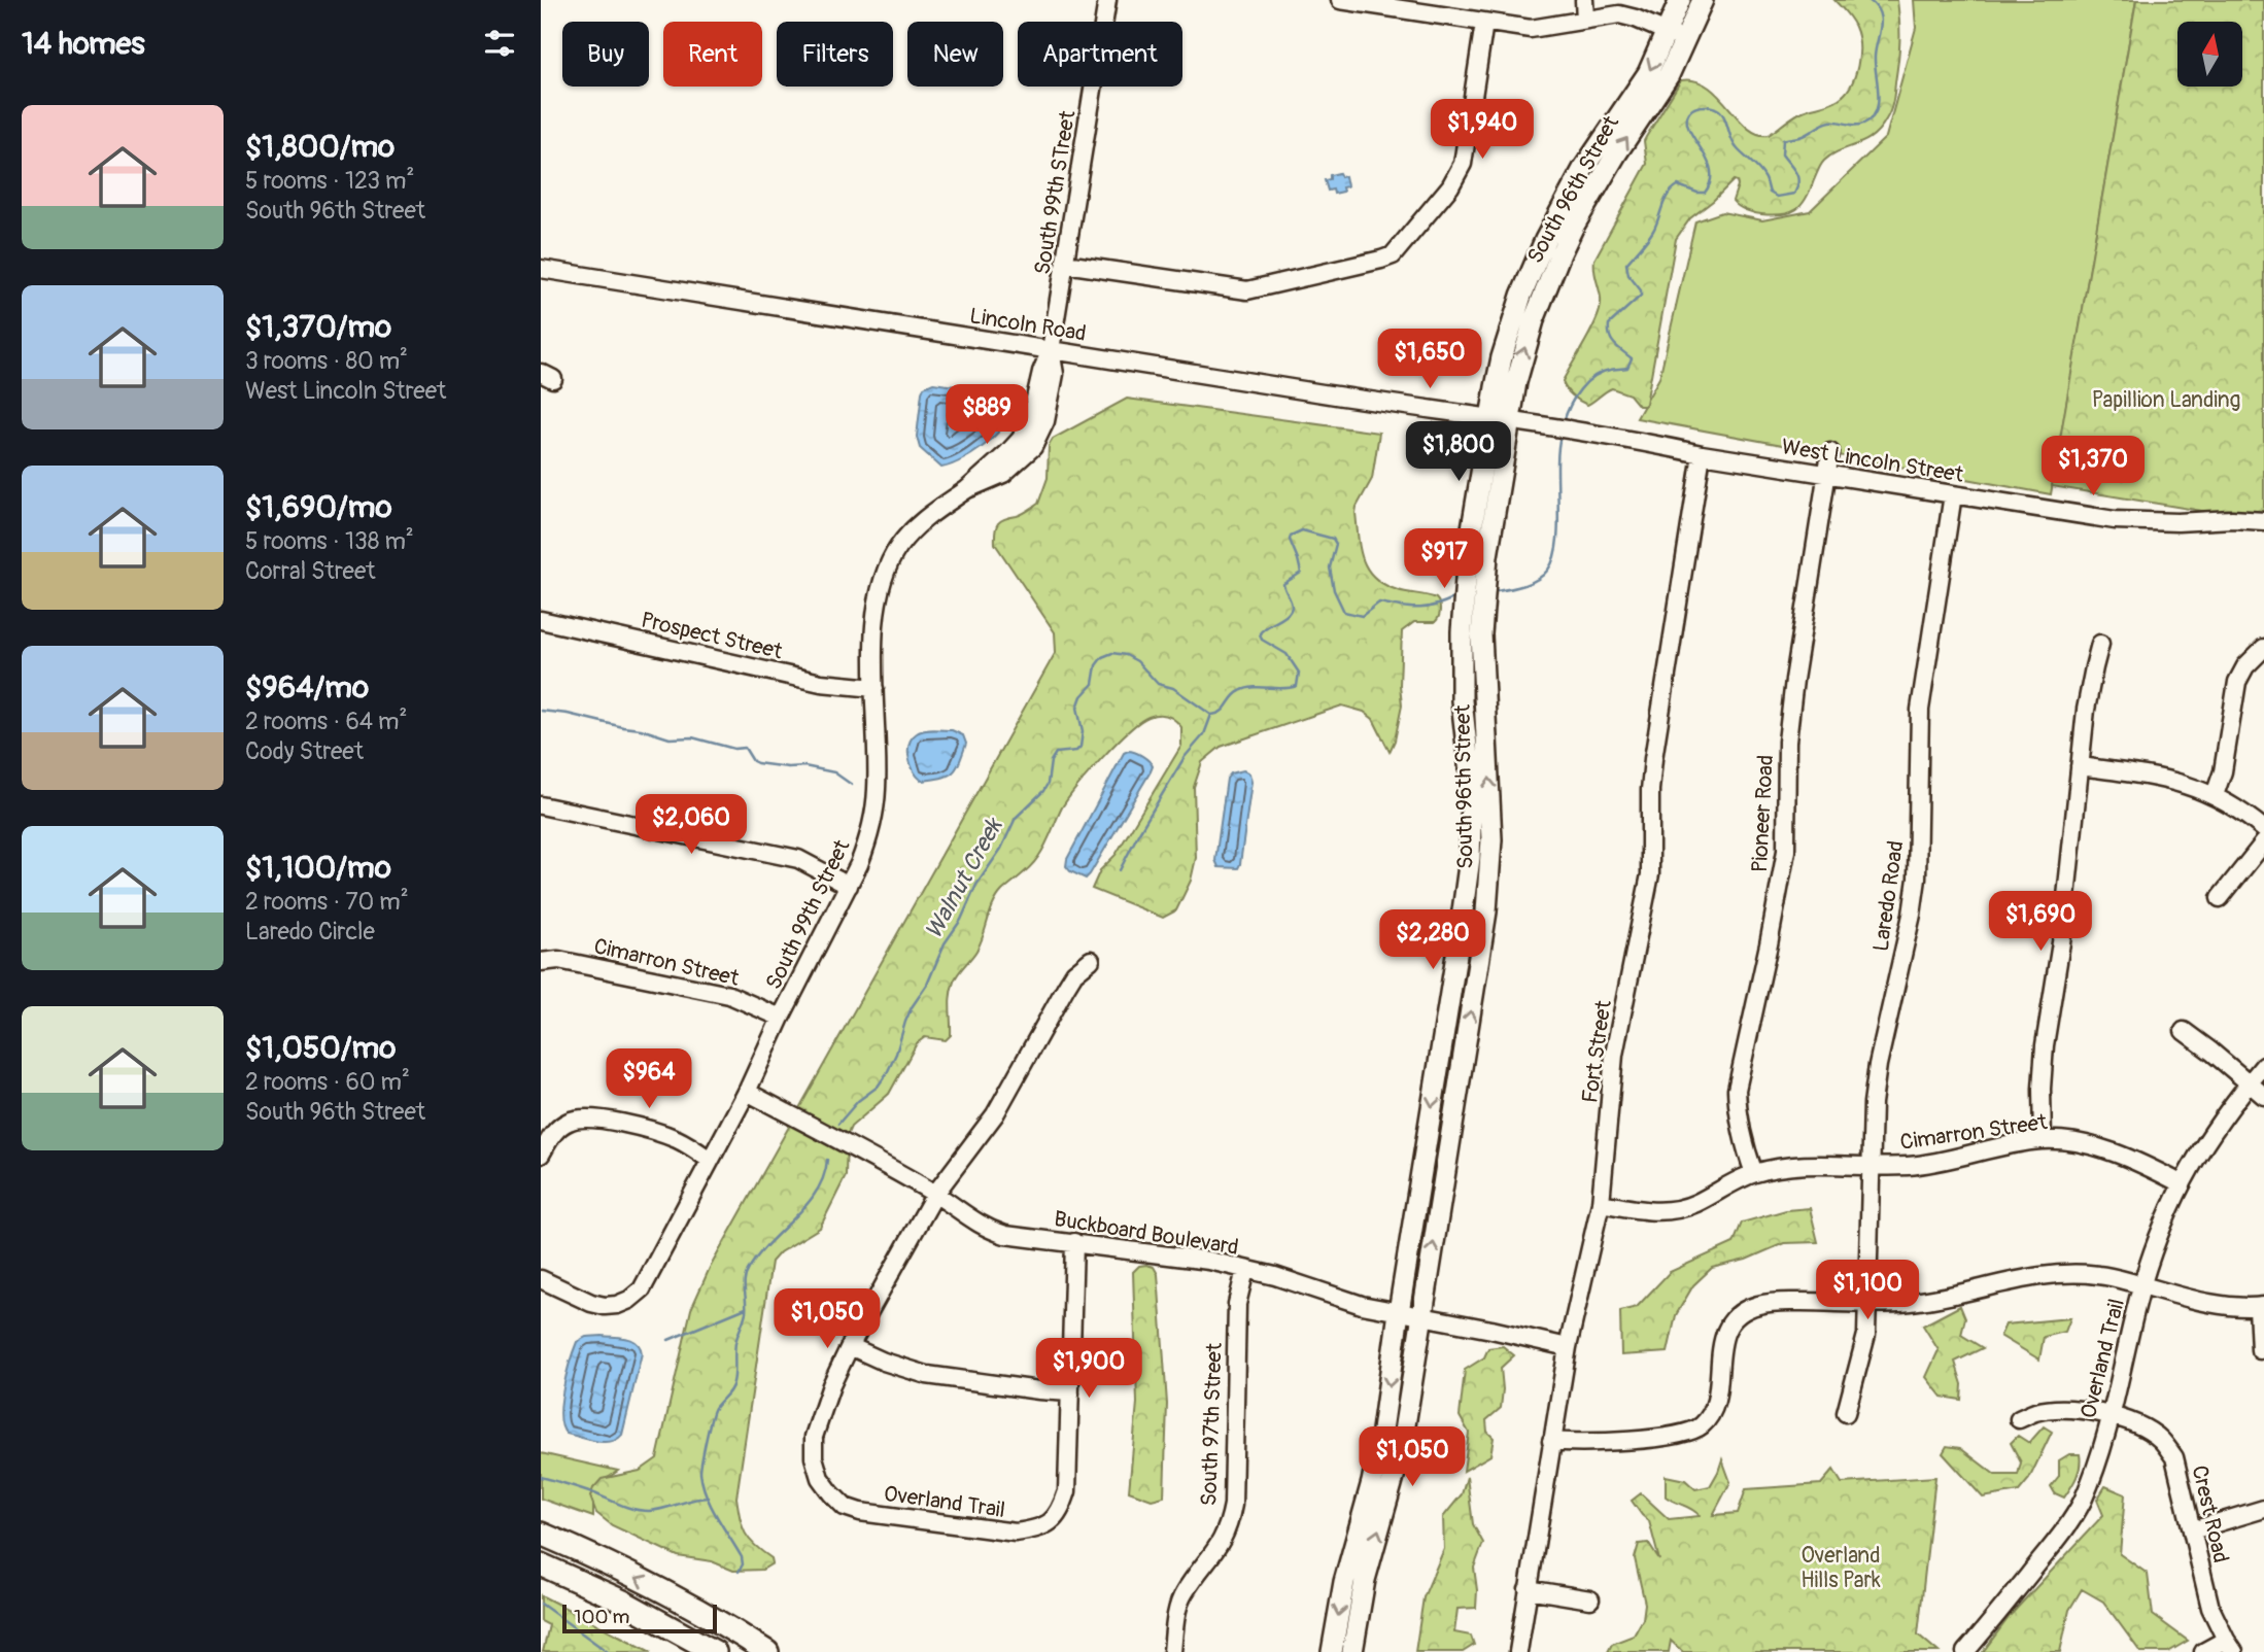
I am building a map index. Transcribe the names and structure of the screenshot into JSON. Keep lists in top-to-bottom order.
{
  "streets": {
    "main road": ["South 96th Street"],
    "street": [
      "South 99th STreet",
      "Lincoln Road",
      "West Lincoln Street",
      "Prospect Street",
      "Pioneer Road",
      "Laredo Road",
      "South 99th Street",
      "Cimarron Street",
      "Fort Street",
      "Buckboard Boulevard",
      "Overland Trail",
      "South 97th Street",
      "Crest Road"
    ]
  },
  "crossings": [
    ["South 96th Street", "Lincoln Road"],
    ["South 96th Street", "West Lincoln Street"],
    ["South 96th Street", "Buckboard Boulevard"],
    ["South 99th STreet", "Lincoln Road"],
    ["South 99th STreet", "South 99th Street"],
    ["Lincoln Road", "West Lincoln Street"],
    ["Lincoln Road", "South 99th Street"],
    ["West Lincoln Street", "Pioneer Road"],
    ["West Lincoln Street", "Laredo Road"],
    ["West Lincoln Street", "Fort Street"],
    ["Prospect Street", "South 99th Street"],
    ["Pioneer Road", "Cimarron Street"],
    ["Laredo Road", "Cimarron Street"],
    ["South 99th Street", "Cimarron Street"],
    ["South 99th Street", "Buckboard Boulevard"],
    ["Cimarron Street", "Fort Street"],
    ["Cimarron Street", "Overland Trail"],
    ["Fort Street", "Buckboard Boulevard"],
    ["Buckboard Boulevard", "South 97th Street"],
    ["Overland Trail", "Crest Road"]
  ],
  "water": ["Walnut Creek"],
  "parks": ["Papillion Landing", "Overland Hills Park"],
  "scale_bar": "100 m",
  "north": "top",
  "page": {
    "heading": "14 homes",
    "chip": [
      "Buy",
      "Rent",
      "Filters",
      "New",
      "Apartment"
    ],
    "list": [
      {
        "name": "$1,800/mo",
        "note": "5 rooms · 123 m² · South 96th Street"
      },
      {
        "name": "$1,370/mo",
        "note": "3 rooms · 80 m² · West Lincoln Street"
      },
      {
        "name": "$1,690/mo",
        "note": "5 rooms · 138 m² · Corral Street"
      },
      {
        "name": "$964/mo",
        "note": "2 rooms · 64 m² · Cody Street"
      },
      {
        "name": "$1,100/mo",
        "note": "2 rooms · 70 m² · Laredo Circle"
      },
      {
        "name": "$1,050/mo",
        "note": "2 rooms · 60 m² · South 96th Street"
      }
    ],
    "price": [
      "$1,940",
      "$1,650",
      "$889",
      "$1,800",
      "$1,370",
      "$917",
      "$2,060",
      "$1,690",
      "$2,280",
      "$964",
      "$1,100",
      "$1,050",
      "$1,900",
      "$1,050"
    ],
    "scale": "100 m"
  }
}
